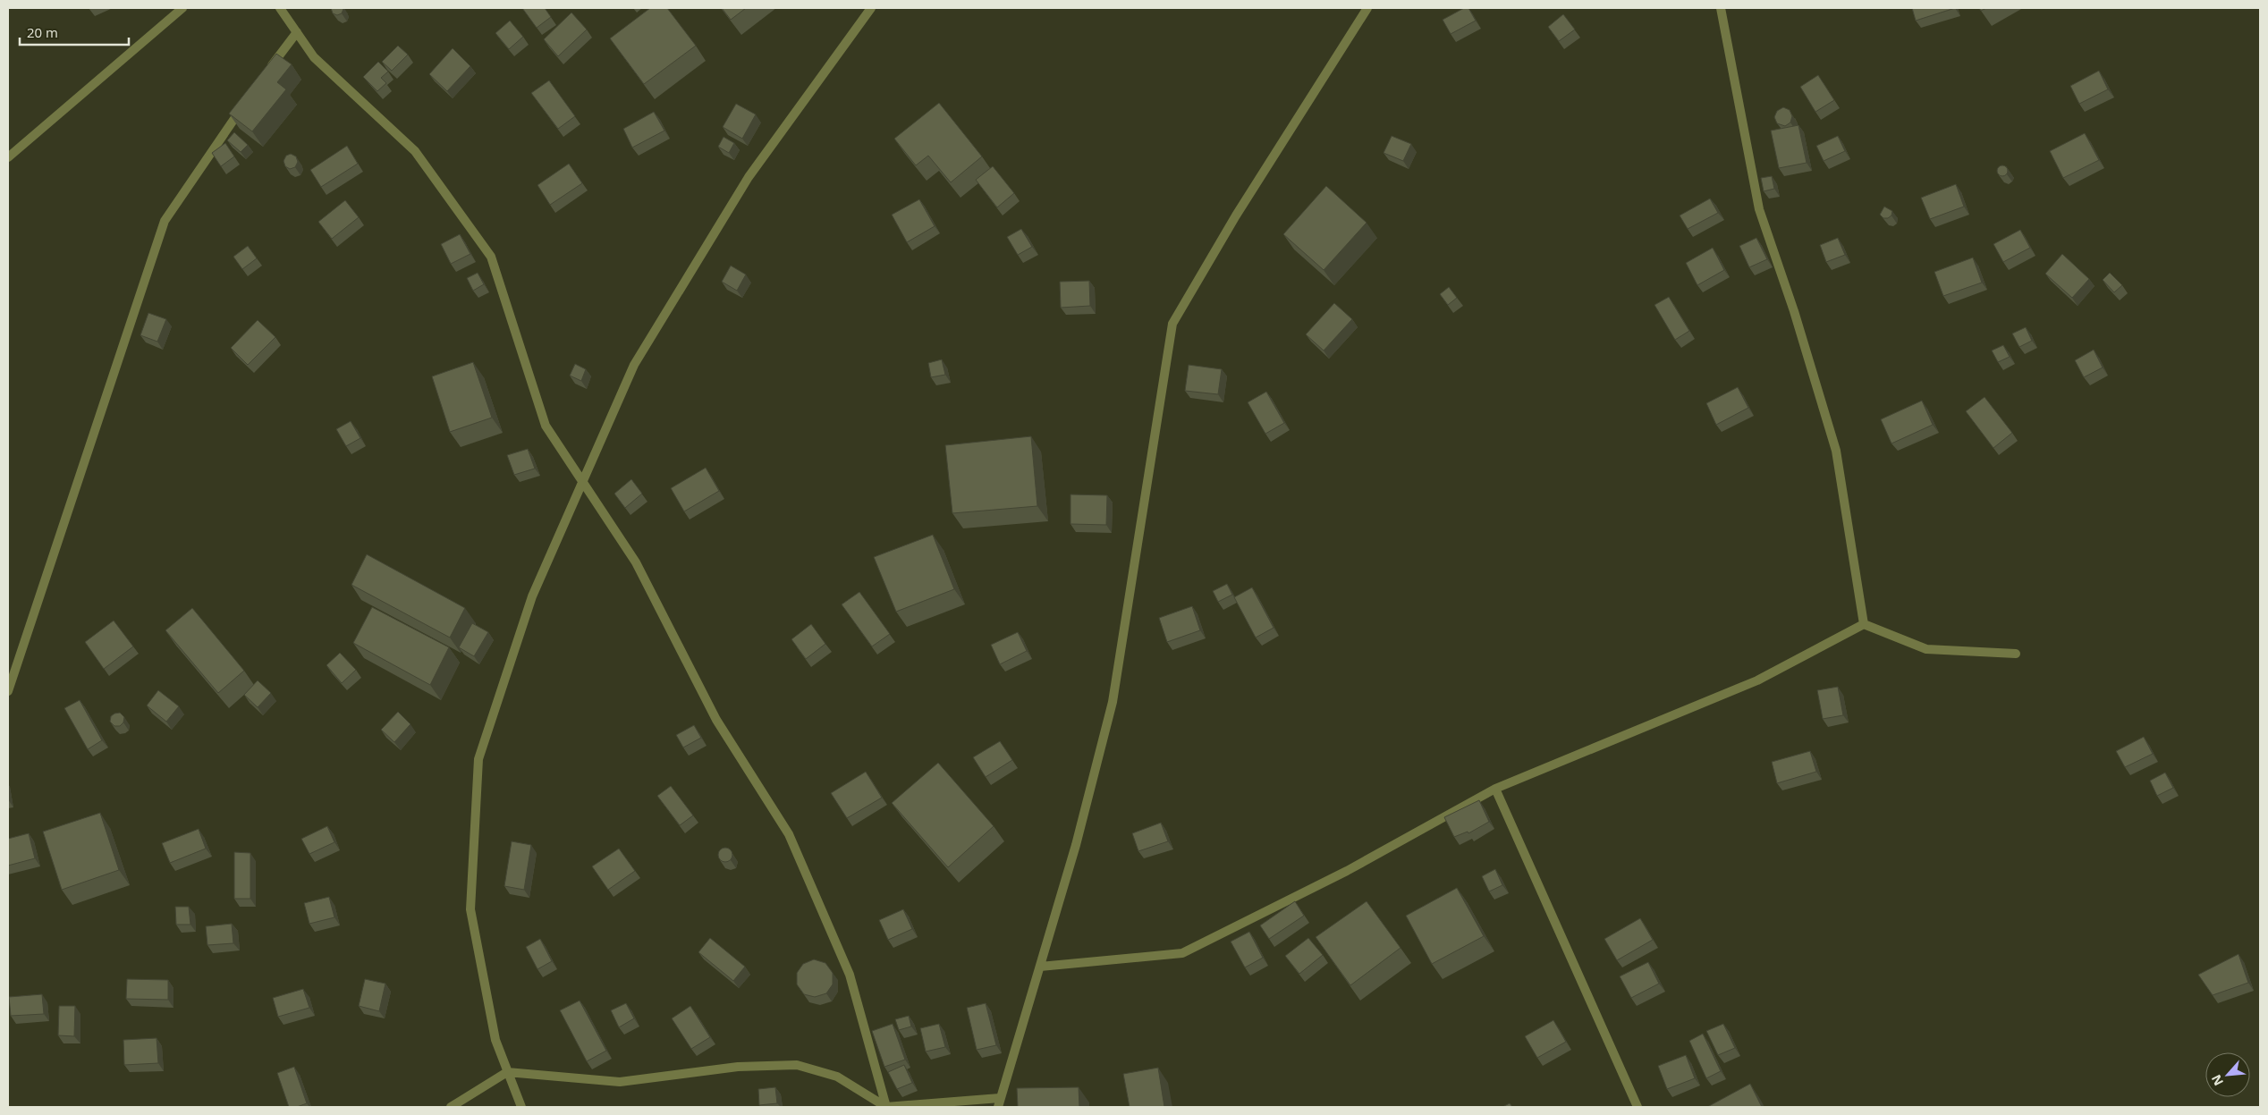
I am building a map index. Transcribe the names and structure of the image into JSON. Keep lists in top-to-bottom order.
{
  "scale_bar": "20 m",
  "north": "bottom left"
}
